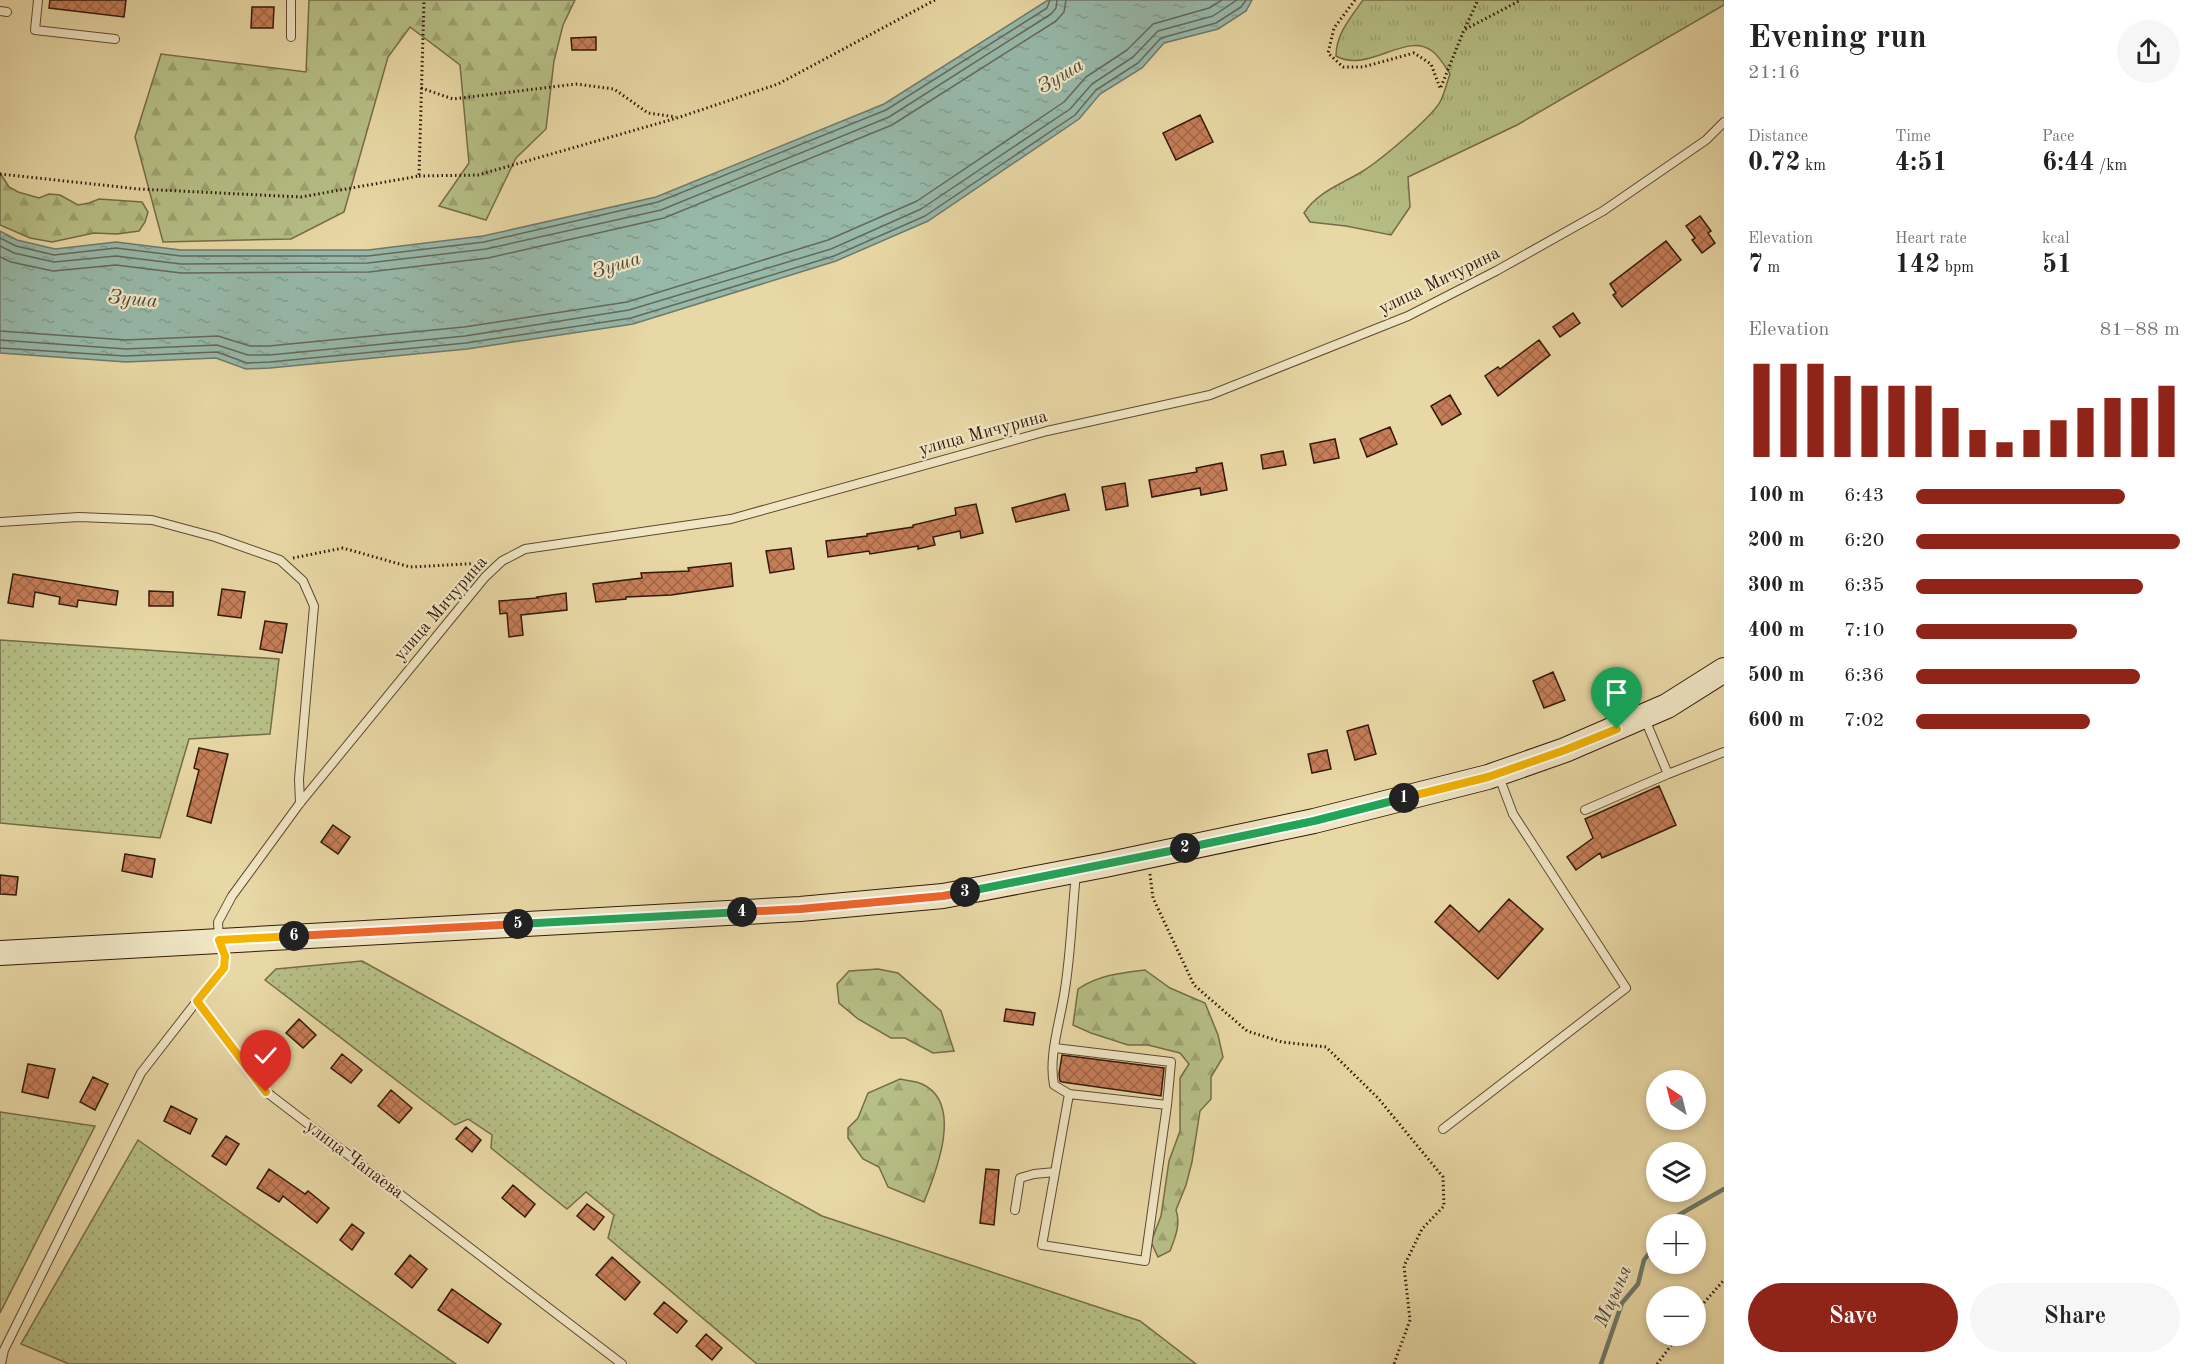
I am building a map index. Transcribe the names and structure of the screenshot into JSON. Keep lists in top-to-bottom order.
{
  "streets": {
    "lane": ["улица Мичурина", "улица Чапаева"]
  },
  "water": ["Зуша", "Мцыня"],
  "north": "top left",
  "page": {
    "heading": ["Evening run", "21:16"],
    "stats": [
      ["Distance", "0.72 km"],
      ["Time", "4:51"],
      ["Pace", "6:44 /km"],
      ["Elevation", "7 m"],
      ["Heart rate", "142 bpm"],
      ["kcal", "51"]
    ],
    "chart": ["Elevation", "81–88 m"],
    "list": [
      {
        "name": "100 m",
        "note": "6:43"
      },
      {
        "name": "200 m",
        "note": "6:20"
      },
      {
        "name": "300 m",
        "note": "6:35"
      },
      {
        "name": "400 m",
        "note": "7:10"
      },
      {
        "name": "500 m",
        "note": "6:36"
      },
      {
        "name": "600 m",
        "note": "7:02"
      }
    ],
    "pins": [
      "1",
      "2",
      "3",
      "4",
      "5",
      "6"
    ],
    "map_buttons": ["+", "−"],
    "buttons": ["Save", "Share"]
  }
}
